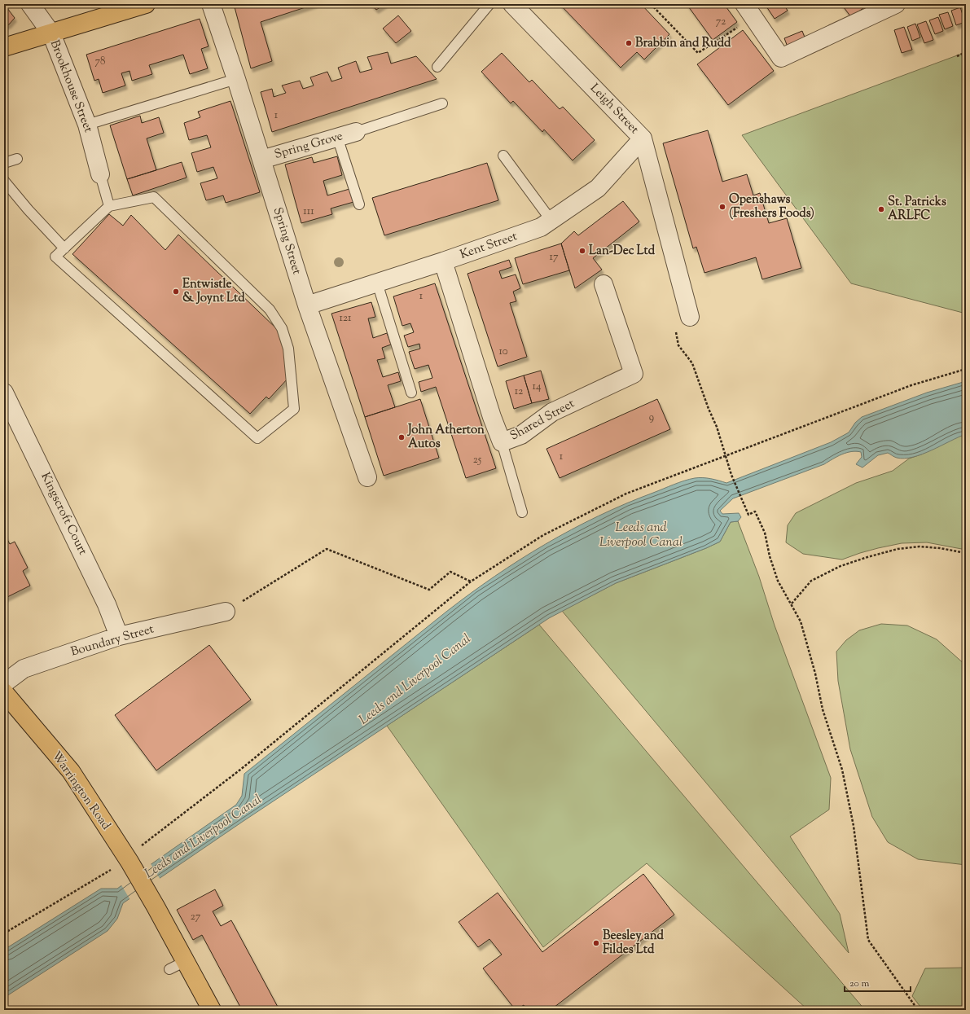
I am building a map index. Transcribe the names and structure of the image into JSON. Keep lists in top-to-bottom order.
{
  "streets": {
    "main road": ["Warrington Road"],
    "street": [
      "Brookhouse Street",
      "Leigh Street",
      "Spring Grove",
      "Spring Street",
      "Kent Street",
      "Shared Street",
      "Kingscroft Court",
      "Boundary Street"
    ]
  },
  "crossings": [
    ["Leigh Street", "Kent Street"],
    ["Spring Grove", "Spring Street"],
    ["Spring Street", "Kent Street"],
    ["Kent Street", "Shared Street"],
    ["Kingscroft Court", "Boundary Street"]
  ],
  "water": ["Leeds and Liverpool Canal"],
  "places": [
    "Brabbin and Rudd",
    "Openshaws (Freshers Foods)",
    "St. Patricks ARLFC",
    "Lan-Dec Ltd",
    "Entwistle & Joynt Ltd",
    "John Atherton Autos",
    "Beesley and Fildes Ltd"
  ],
  "house_numbers": [
    "72",
    "78",
    "1",
    "111",
    "17",
    "1",
    "121",
    "10",
    "14",
    "12",
    "9",
    "1",
    "25",
    "27"
  ],
  "scale_bar": "20 m"
}
